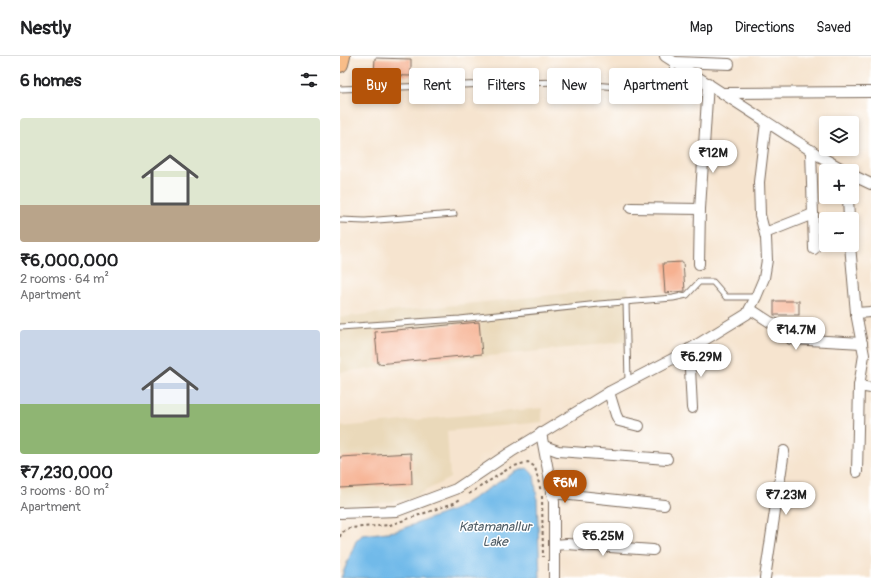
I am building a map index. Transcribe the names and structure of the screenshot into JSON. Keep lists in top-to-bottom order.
{
  "water": ["Katamanallur Lake"],
  "page": {
    "header": "Nestly",
    "nav": ["Map", "Directions", "Saved"],
    "heading": "6 homes",
    "chip": [
      "Buy",
      "Rent",
      "Filters",
      "New",
      "Apartment"
    ],
    "list": [
      {
        "name": "₹6,000,000",
        "note": "2 rooms · 64 m² · Apartment"
      },
      {
        "name": "₹7,230,000",
        "note": "3 rooms · 80 m² · Apartment"
      }
    ],
    "map_buttons": ["+", "−"],
    "price": [
      "₹12M",
      "₹14.7M",
      "₹6.29M",
      "₹6M",
      "₹7.23M",
      "₹6.25M"
    ]
  }
}
